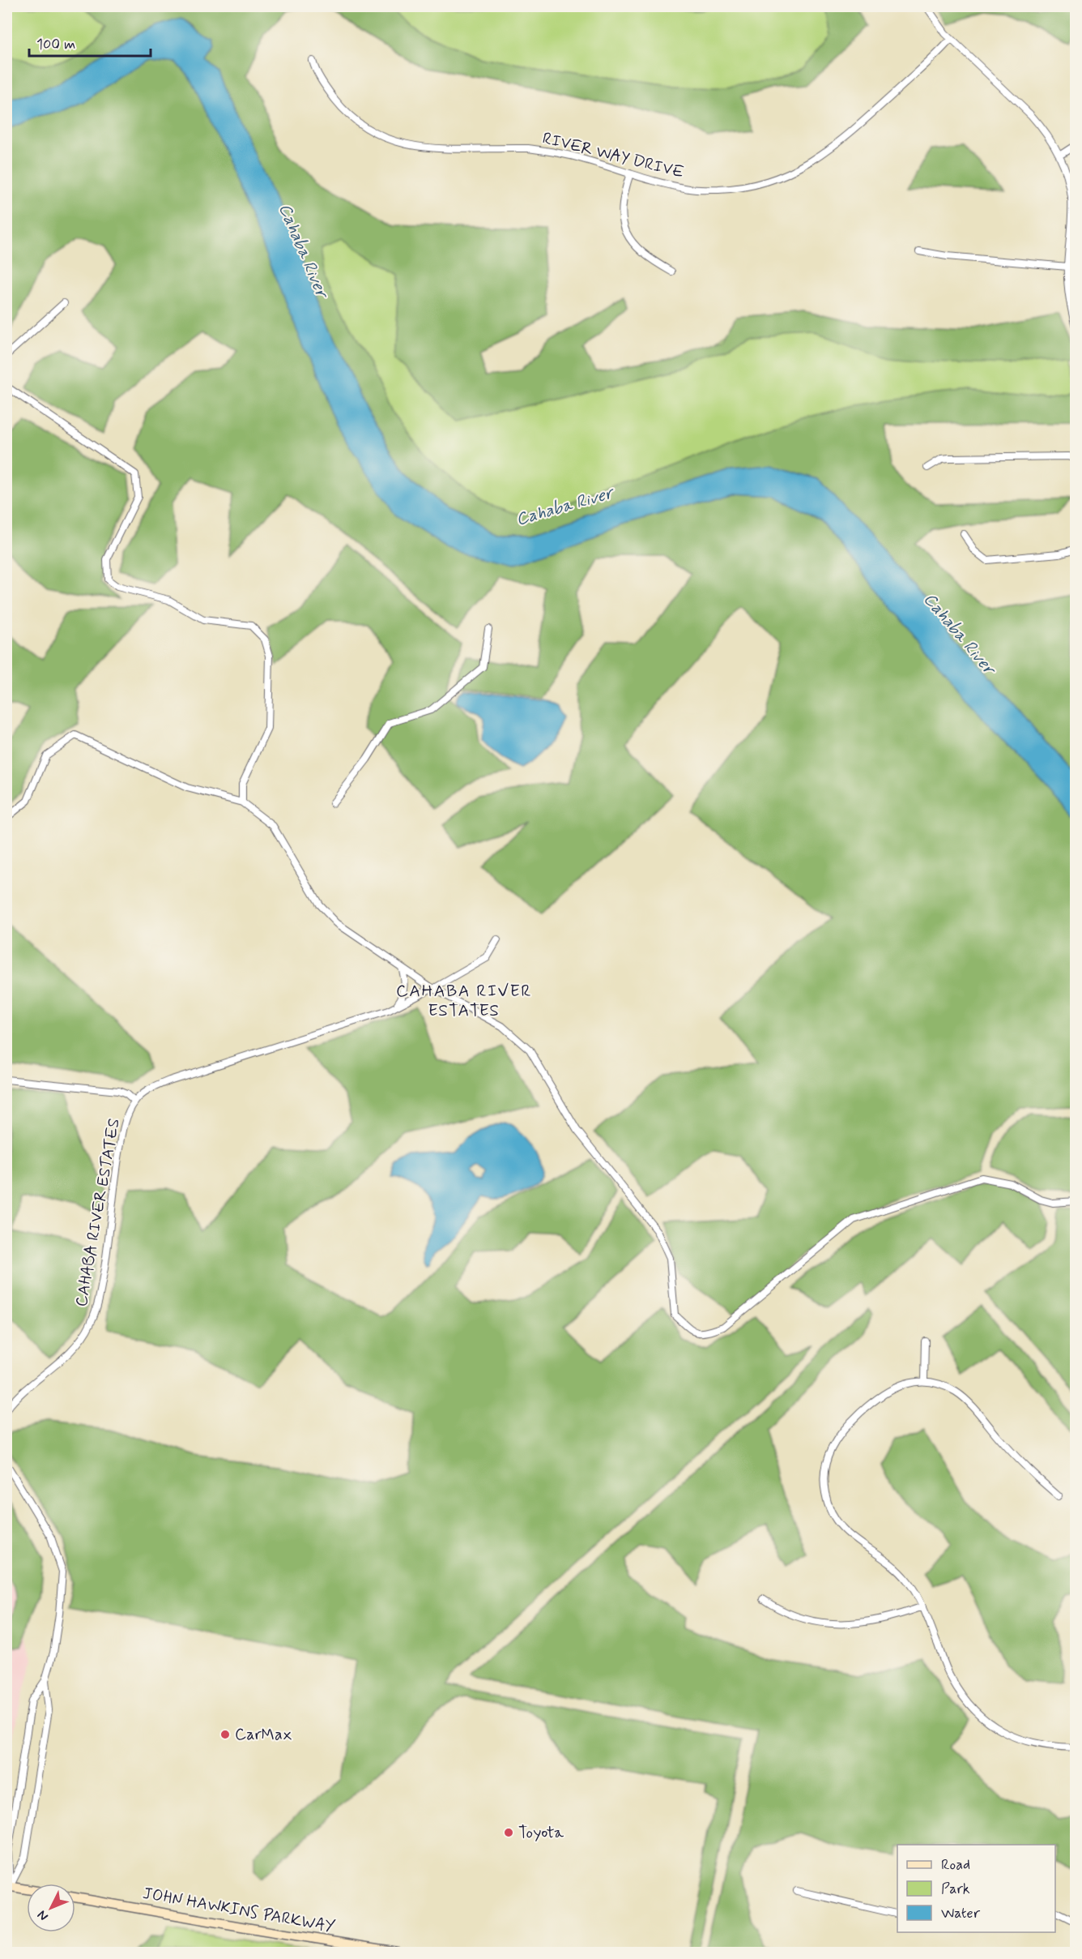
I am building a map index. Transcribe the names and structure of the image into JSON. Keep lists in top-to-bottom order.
{
  "streets": {
    "main road": ["JOHN HAWKINS PARKWAY"],
    "street": ["RIVER WAY DRIVE", "CAHABA RIVER ESTATES"]
  },
  "districts": ["CAHABA RIVER ESTATES"],
  "water": ["Cahaba River"],
  "places": ["CarMax", "Toyota"],
  "legend": ["Road", "Park", "Water"],
  "scale_bar": "100 m",
  "north": "bottom left"
}
